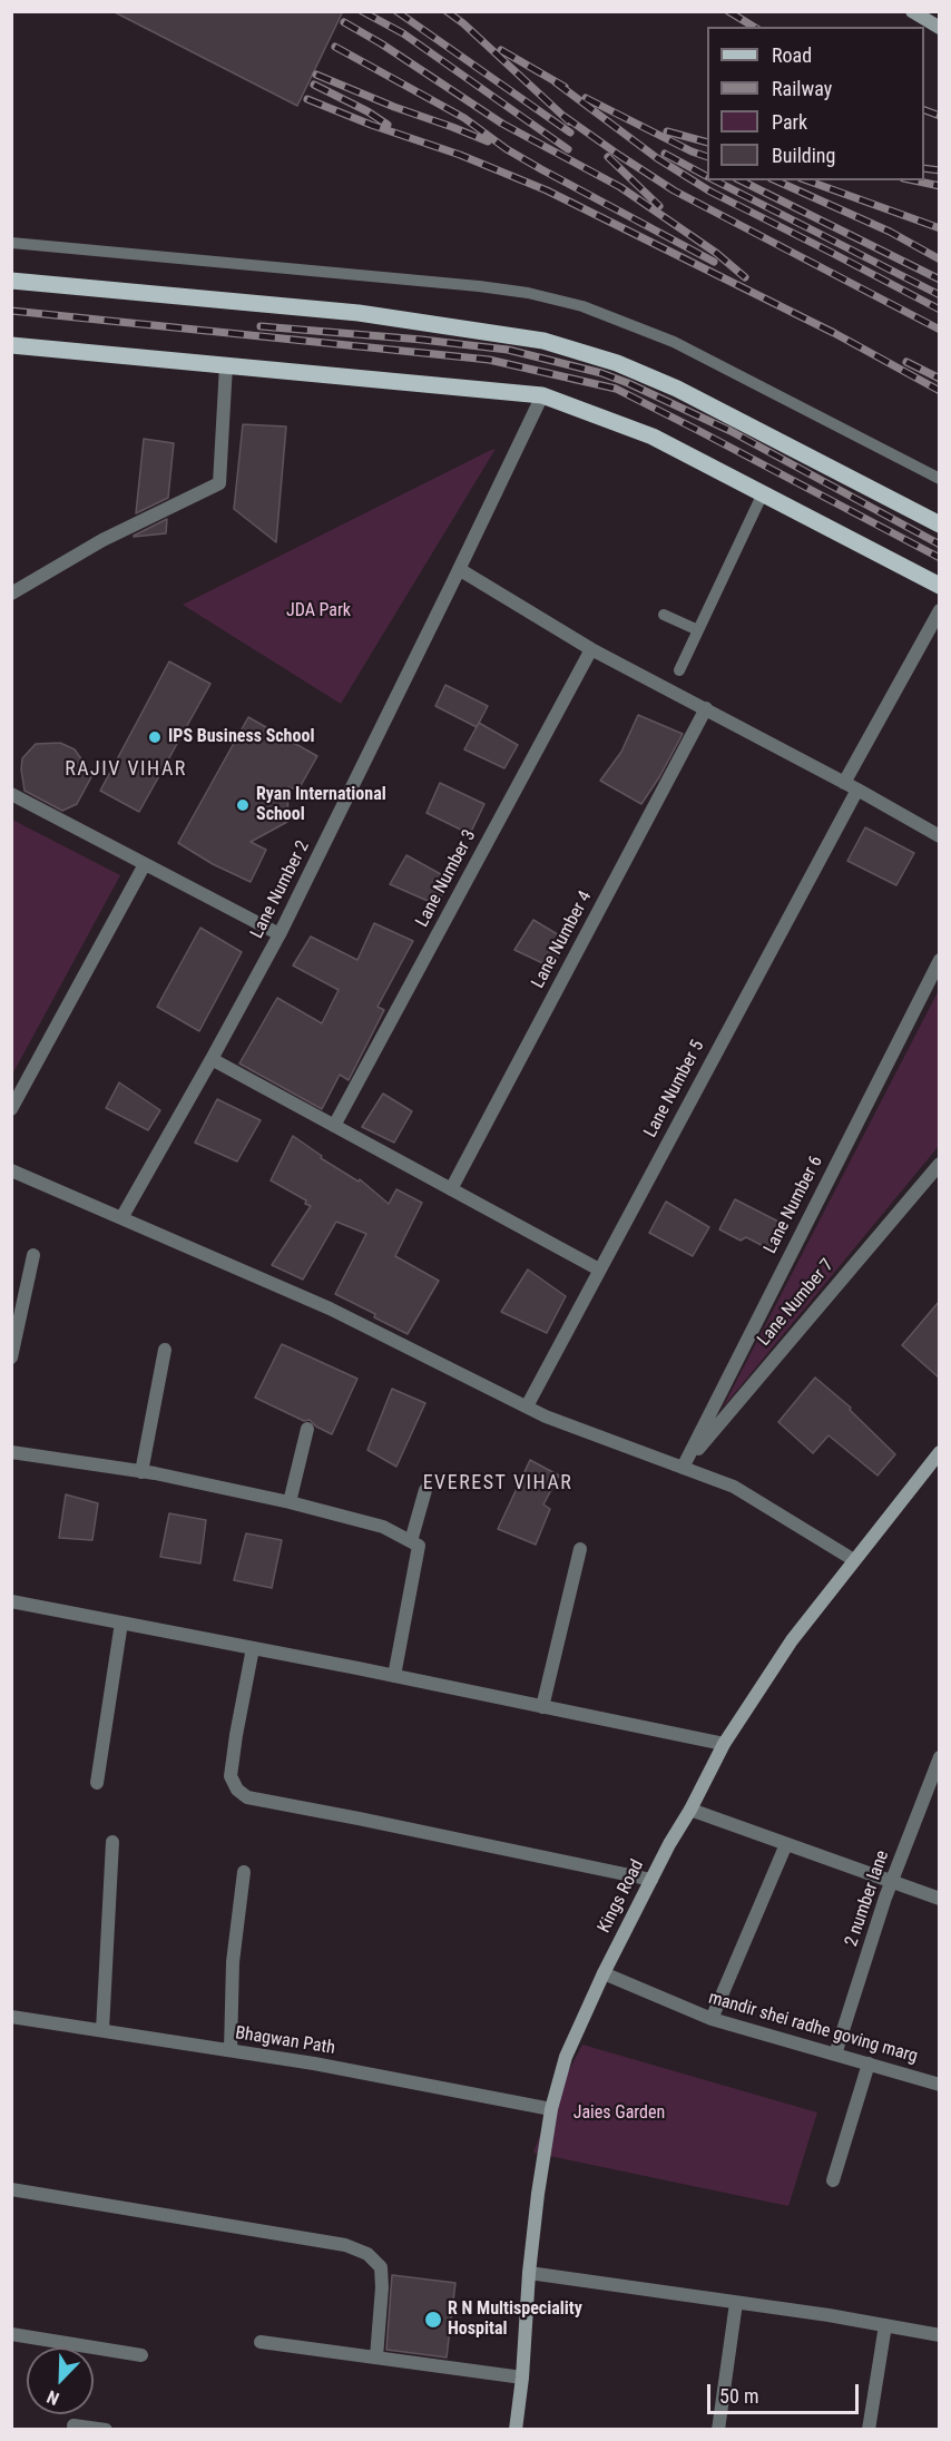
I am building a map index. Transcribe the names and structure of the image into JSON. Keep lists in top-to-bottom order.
{
  "streets": {
    "street": [
      "Lane Number 3",
      "Lane Number 2",
      "Lane Number 4",
      "Lane Number 5",
      "Lane Number 6",
      "Lane Number 7",
      "Kings Road",
      "2 number lane",
      "mandir shei radhe goving marg",
      "Bhagwan Path"
    ]
  },
  "crossings": [
    ["Lane Number 6", "Lane Number 7"],
    ["Kings Road", "mandir shei radhe goving marg"],
    ["Kings Road", "Bhagwan Path"],
    ["2 number lane", "mandir shei radhe goving marg"]
  ],
  "districts": ["RAJIV VIHAR", "EVEREST VIHAR"],
  "parks": ["JDA Park", "Jaies Garden"],
  "places": ["IPS Business School", "Ryan International School", "R N Multispeciality Hospital"],
  "legend": [
    "Road",
    "Railway",
    "Park",
    "Building"
  ],
  "scale_bar": "50 m",
  "north": "bottom left"
}
